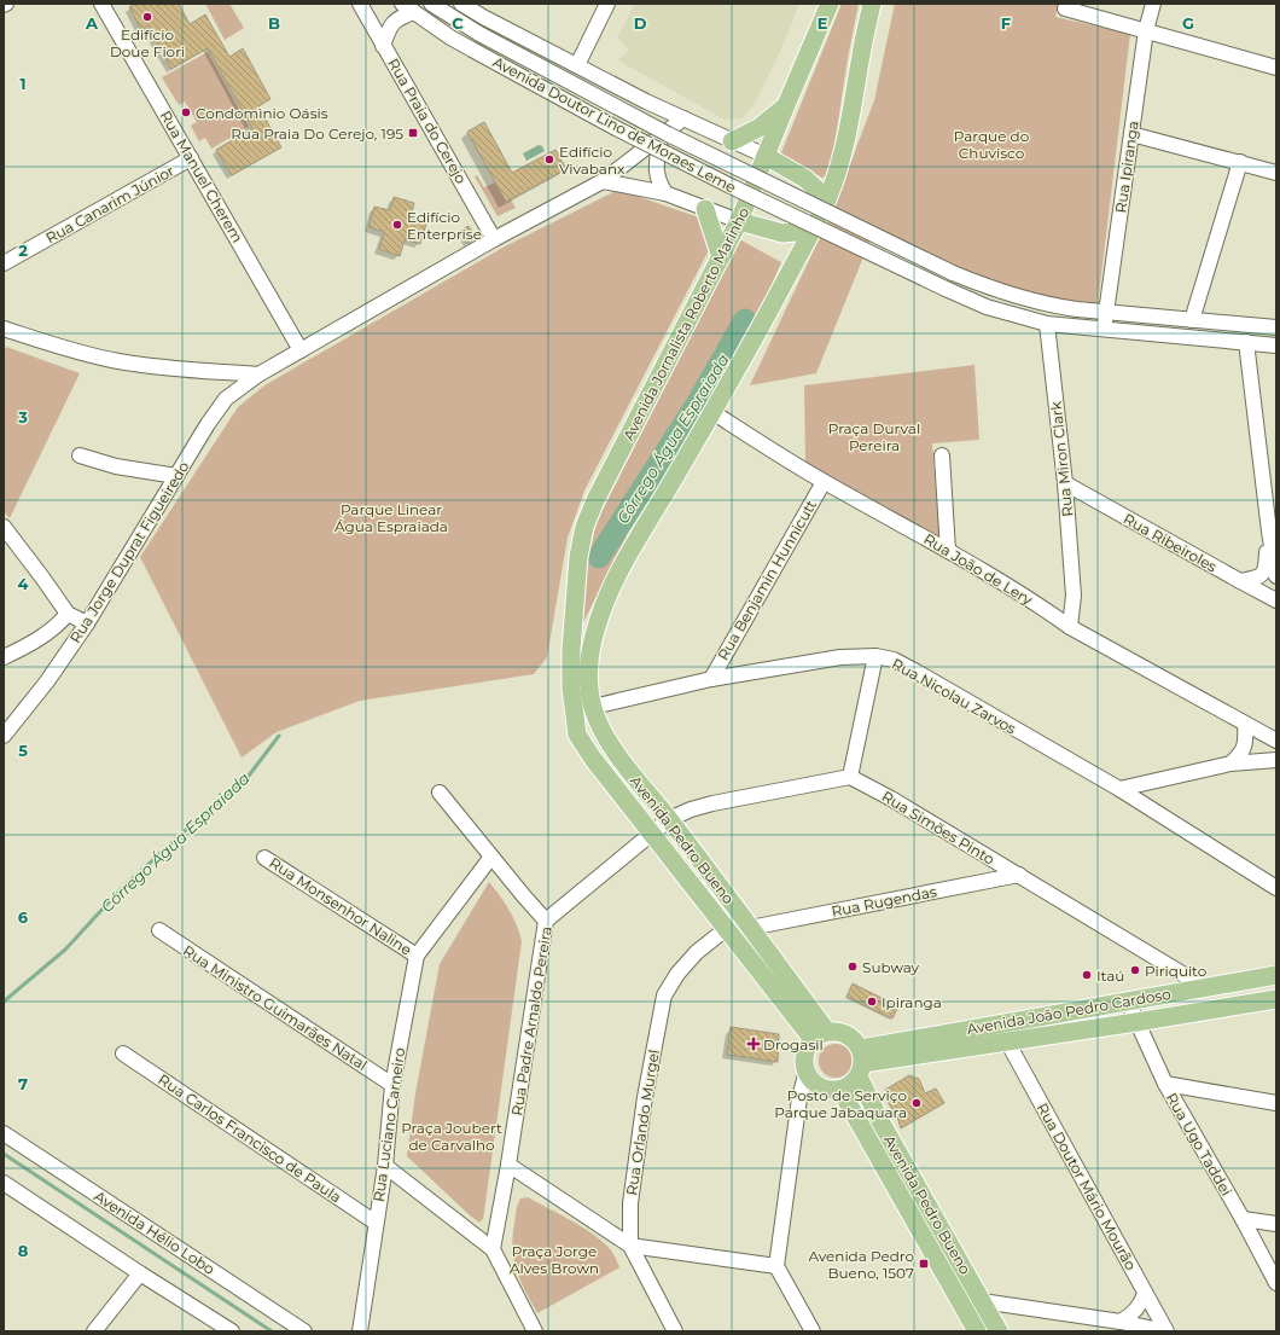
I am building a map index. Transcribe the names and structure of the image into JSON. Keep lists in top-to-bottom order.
{
  "streets": {
    "main road": ["Avenida Jornalista Roberto Marinho", "Avenida Pedro Bueno", "Avenida João Pedro Cardoso"],
    "street": [
      "Rua Praia do Cerejo",
      "Avenida Doutor Lino de Moraes Leme",
      "Rua Ipiranga",
      "Rua Manuel Cherem",
      "Rua Canarim Júnior",
      "Rua Miron Clark",
      "Rua Ribeiroles",
      "Rua Jorge Duprat Figueiredo",
      "Rua João de Lery",
      "Rua Benjamin Hunnicutt",
      "Rua Nicolau Zarvos",
      "Rua Simões Pinto",
      "Rua Rugendas",
      "Rua Monsenhor Naline",
      "Rua Ministro Guimarães Natal",
      "Rua Padre Arnaldo Pereira",
      "Rua Orlando Murgel",
      "Rua Luciano Carneiro",
      "Rua Carlos Francisco de Paula",
      "Rua Ugo Taddei",
      "Rua Doutor Mário Mourão",
      "Avenida Hélio Lobo"
    ]
  },
  "crossings": [
    ["Rua Praia do Cerejo", "Rua Jorge Duprat Figueiredo"],
    ["Avenida Doutor Lino de Moraes Leme", "Rua Ipiranga"],
    ["Avenida Doutor Lino de Moraes Leme", "Rua Miron Clark"],
    ["Rua Manuel Cherem", "Rua Canarim Júnior"],
    ["Rua Manuel Cherem", "Rua Jorge Duprat Figueiredo"],
    ["Avenida Jornalista Roberto Marinho", "Avenida Pedro Bueno"],
    ["Rua Miron Clark", "Rua Ribeiroles"],
    ["Rua Miron Clark", "Rua João de Lery"],
    ["Rua João de Lery", "Rua Benjamin Hunnicutt"],
    ["Rua João de Lery", "Avenida Pedro Bueno"],
    ["Rua Benjamin Hunnicutt", "Rua Nicolau Zarvos"],
    ["Rua Nicolau Zarvos", "Avenida Pedro Bueno"],
    ["Rua Simões Pinto", "Rua Rugendas"],
    ["Rua Simões Pinto", "Avenida João Pedro Cardoso"],
    ["Avenida Pedro Bueno", "Rua Rugendas"],
    ["Avenida Pedro Bueno", "Avenida João Pedro Cardoso"],
    ["Avenida Pedro Bueno", "Rua Padre Arnaldo Pereira"],
    ["Avenida Pedro Bueno", "Rua Orlando Murgel"],
    ["Rua Monsenhor Naline", "Rua Luciano Carneiro"],
    ["Rua Ministro Guimarães Natal", "Rua Luciano Carneiro"],
    ["Avenida João Pedro Cardoso", "Rua Ugo Taddei"],
    ["Avenida João Pedro Cardoso", "Rua Doutor Mário Mourão"],
    ["Rua Luciano Carneiro", "Rua Carlos Francisco de Paula"]
  ],
  "water": ["Córrego Água Espraiada"],
  "parks": [
    "Parque do Chuvisco",
    "Praça Durval Pereira",
    "Parque Linear Água Espraiada",
    "Praça Joubert de Carvalho",
    "Praça Jorge Alves Brown"
  ],
  "places": {
    "other": [
      "Edifício Doue Fiori",
      "Condomìnio Oásis",
      "Edifício Vivabanx",
      "Edifício Enterprise",
      "Subway",
      "Piriquito",
      "Itaú",
      "Ipiranga",
      "Posto de Serviço Parque Jabaquara"
    ],
    "transit": ["Rua Praia Do Cerejo, 195", "Avenida Pedro Bueno, 1507"],
    "health": ["Drogasil"]
  },
  "grid": {
    "columns": [
      "A",
      "B",
      "C",
      "D",
      "E",
      "F",
      "G"
    ],
    "rows": [
      "1",
      "2",
      "3",
      "4",
      "5",
      "6",
      "7",
      "8"
    ]
  }
}
